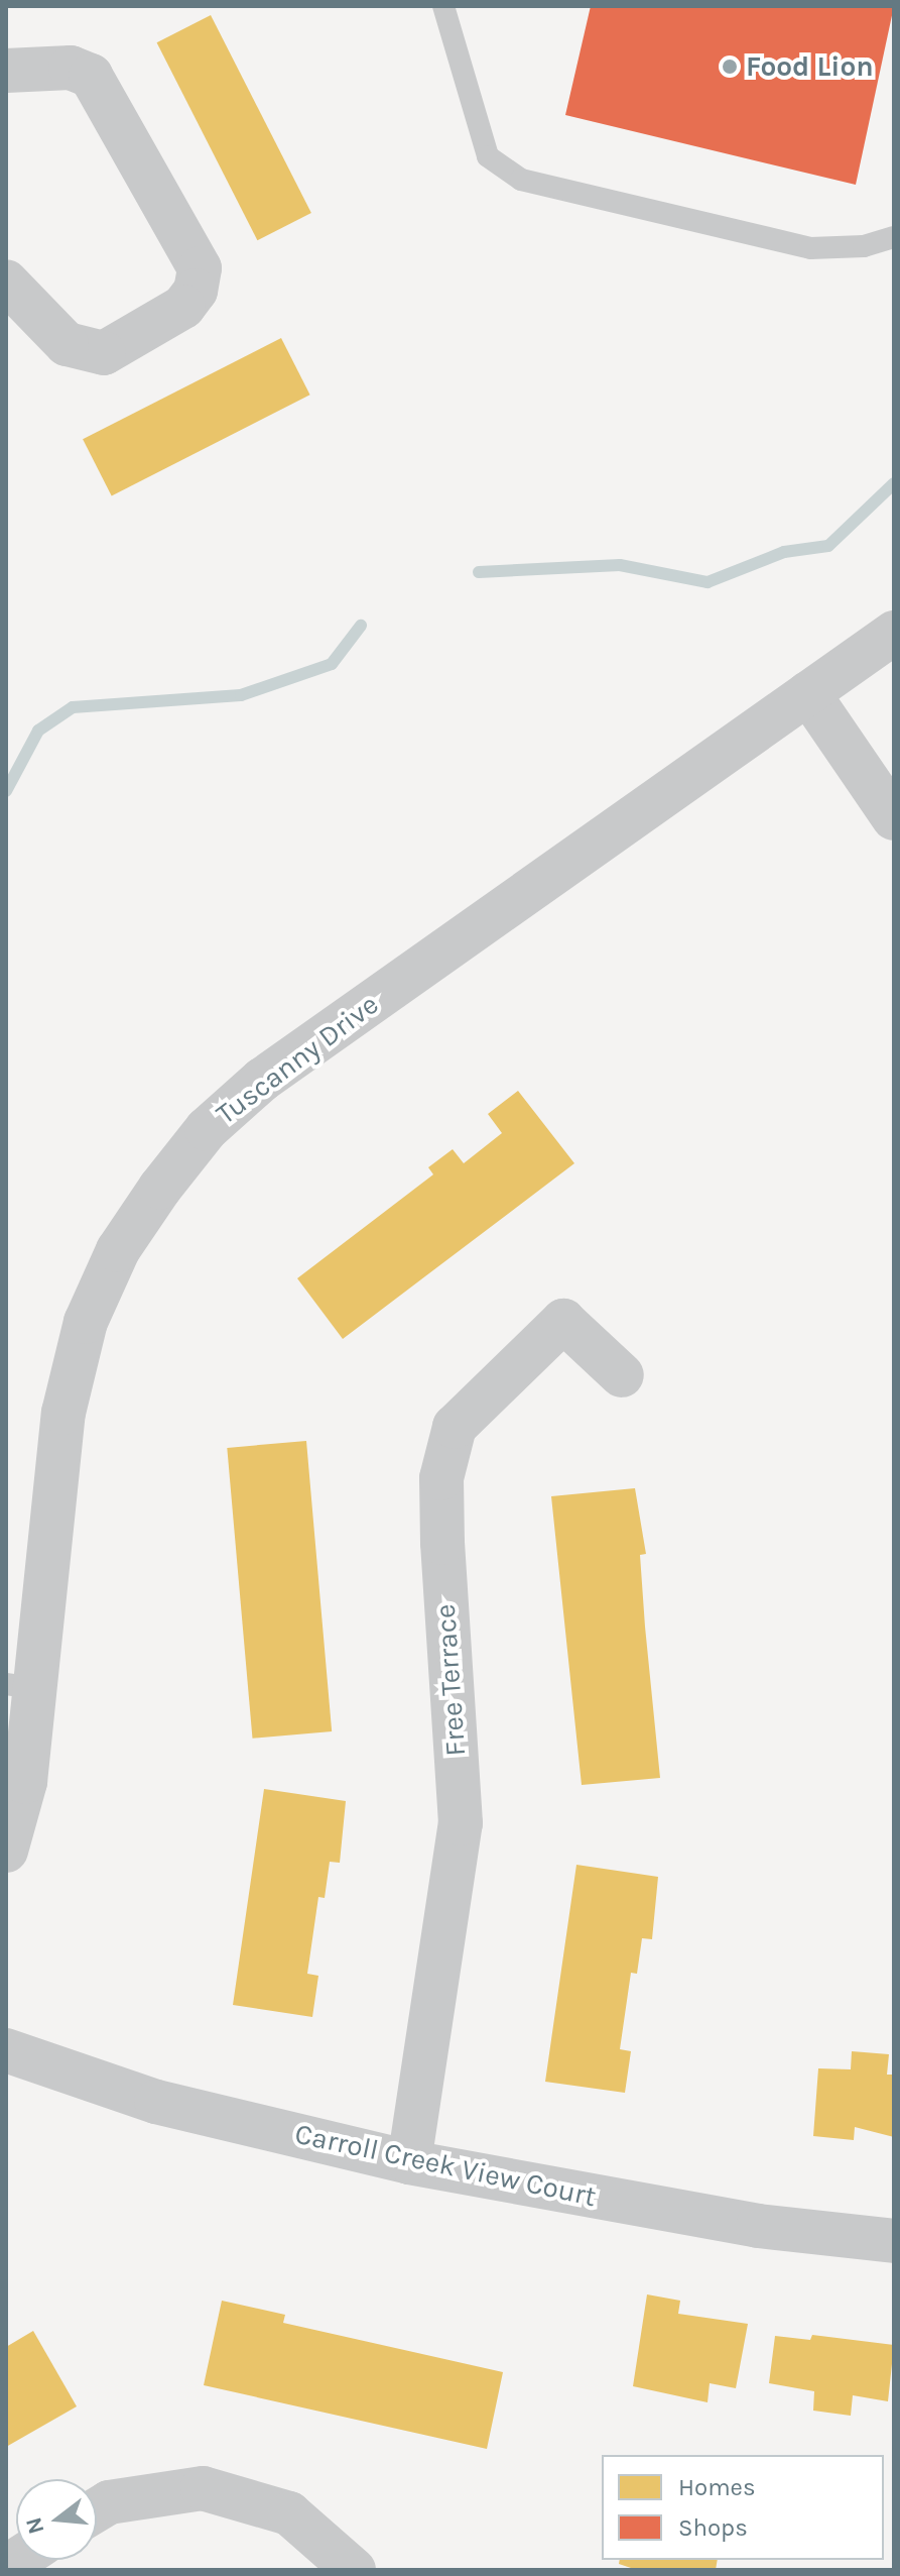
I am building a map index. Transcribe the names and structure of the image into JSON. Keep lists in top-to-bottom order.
{
  "streets": {
    "street": ["Tuscanny Drive", "Free Terrace", "Carroll Creek View Court"]
  },
  "crossings": [
    ["Free Terrace", "Carroll Creek View Court"]
  ],
  "places": ["Food Lion"],
  "legend": ["Homes", "Shops"],
  "north": "left"
}
